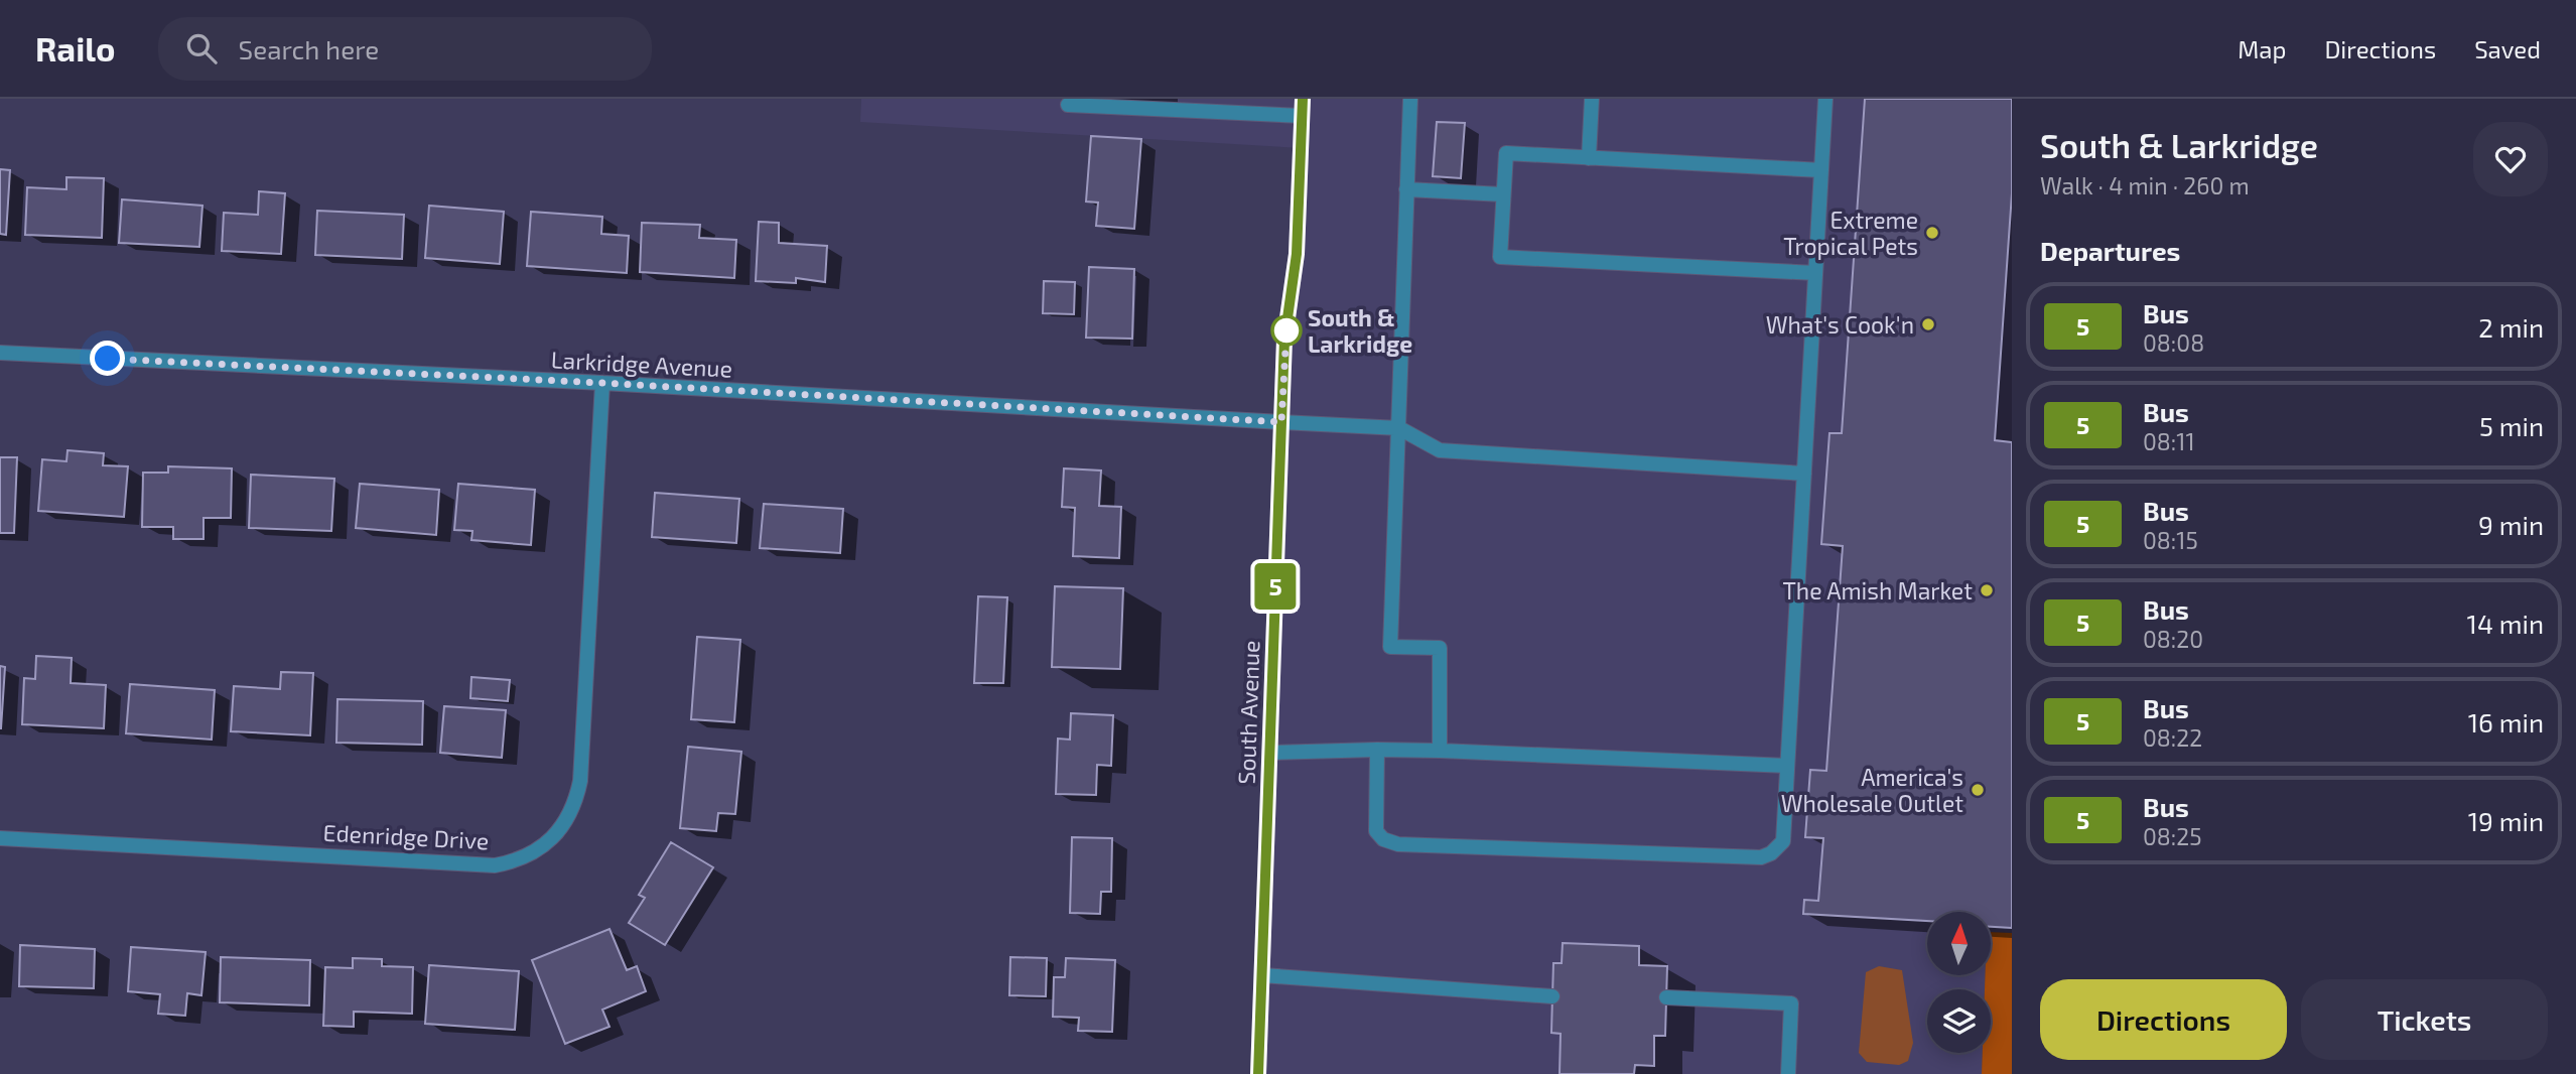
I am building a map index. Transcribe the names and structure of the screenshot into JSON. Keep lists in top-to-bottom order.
{
  "streets": {
    "main road": ["South Avenue"],
    "street": ["Larkridge Avenue", "Edenridge Drive"]
  },
  "crossings": [
    ["Larkridge Avenue", "South Avenue"],
    ["Larkridge Avenue", "Edenridge Drive"]
  ],
  "places": [
    "Extreme Tropical Pets",
    "What's Cook'n",
    "South & Larkridge",
    "The Amish Market",
    "America's Wholesale Outlet"
  ],
  "lines": ["bus line 5"],
  "north": "top",
  "page": {
    "header": "Railo",
    "search": "Search here",
    "nav": ["Map", "Directions", "Saved"],
    "on_map": "5",
    "heading": [
      ["South & Larkridge", "Walk · 4 min · 260 m"],
      "Departures"
    ],
    "list": [
      {
        "mark": "5",
        "name": "Bus",
        "note": "08:08",
        "value": "2 min"
      },
      {
        "mark": "5",
        "name": "Bus",
        "note": "08:11",
        "value": "5 min"
      },
      {
        "mark": "5",
        "name": "Bus",
        "note": "08:15",
        "value": "9 min"
      },
      {
        "mark": "5",
        "name": "Bus",
        "note": "08:20",
        "value": "14 min"
      },
      {
        "mark": "5",
        "name": "Bus",
        "note": "08:22",
        "value": "16 min"
      },
      {
        "mark": "5",
        "name": "Bus",
        "note": "08:25",
        "value": "19 min"
      }
    ],
    "buttons": ["Directions", "Tickets"]
  }
}
